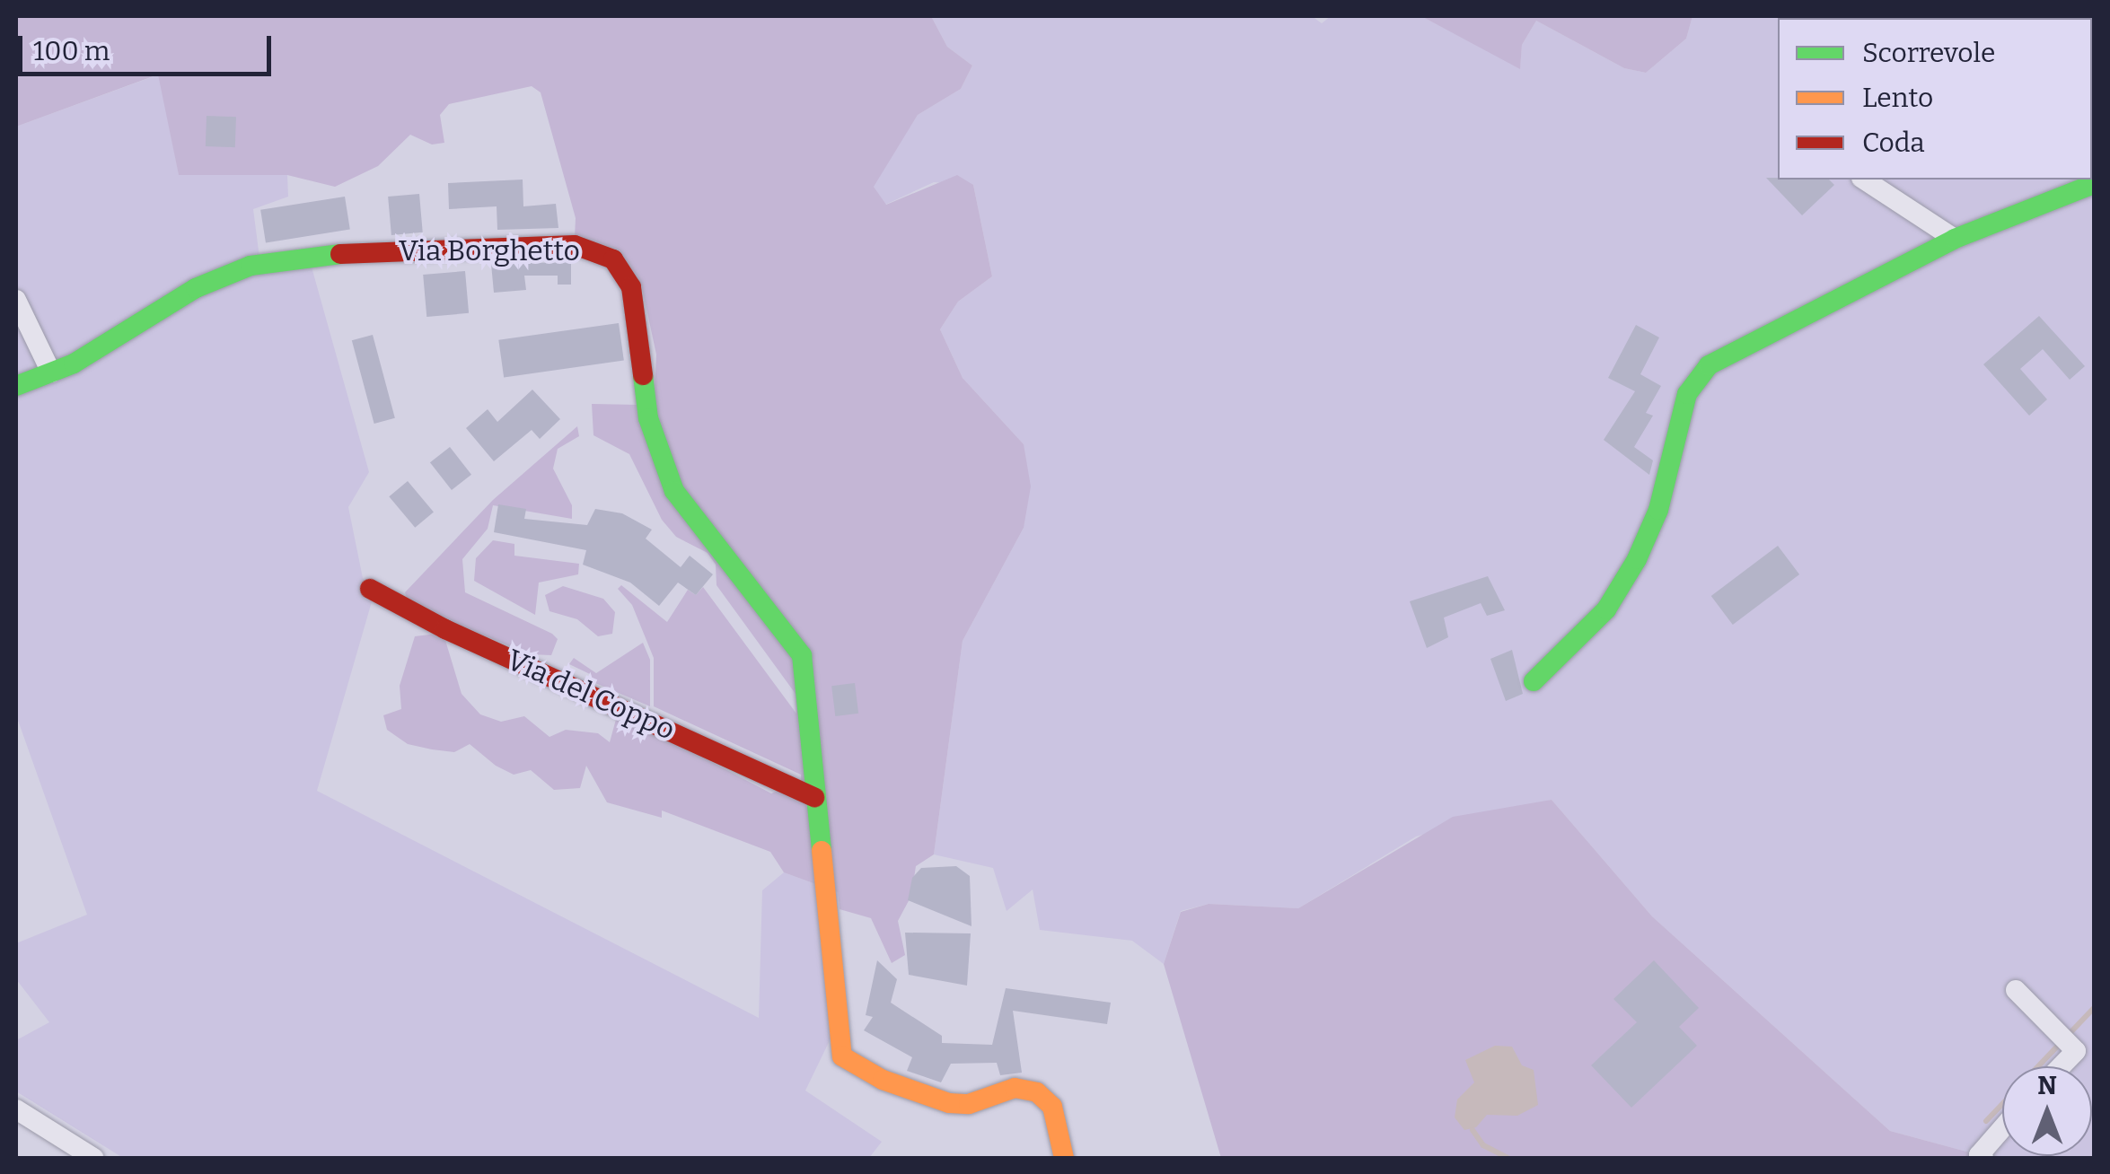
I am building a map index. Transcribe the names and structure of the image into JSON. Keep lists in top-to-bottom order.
{
  "streets": {
    "street": ["Via Borghetto", "Via del Coppo"]
  },
  "crossings": [
    ["Via Borghetto", "Via del Coppo"]
  ],
  "legend": ["Scorrevole", "Lento", "Coda"],
  "scale_bar": "100 m",
  "north": "top"
}
